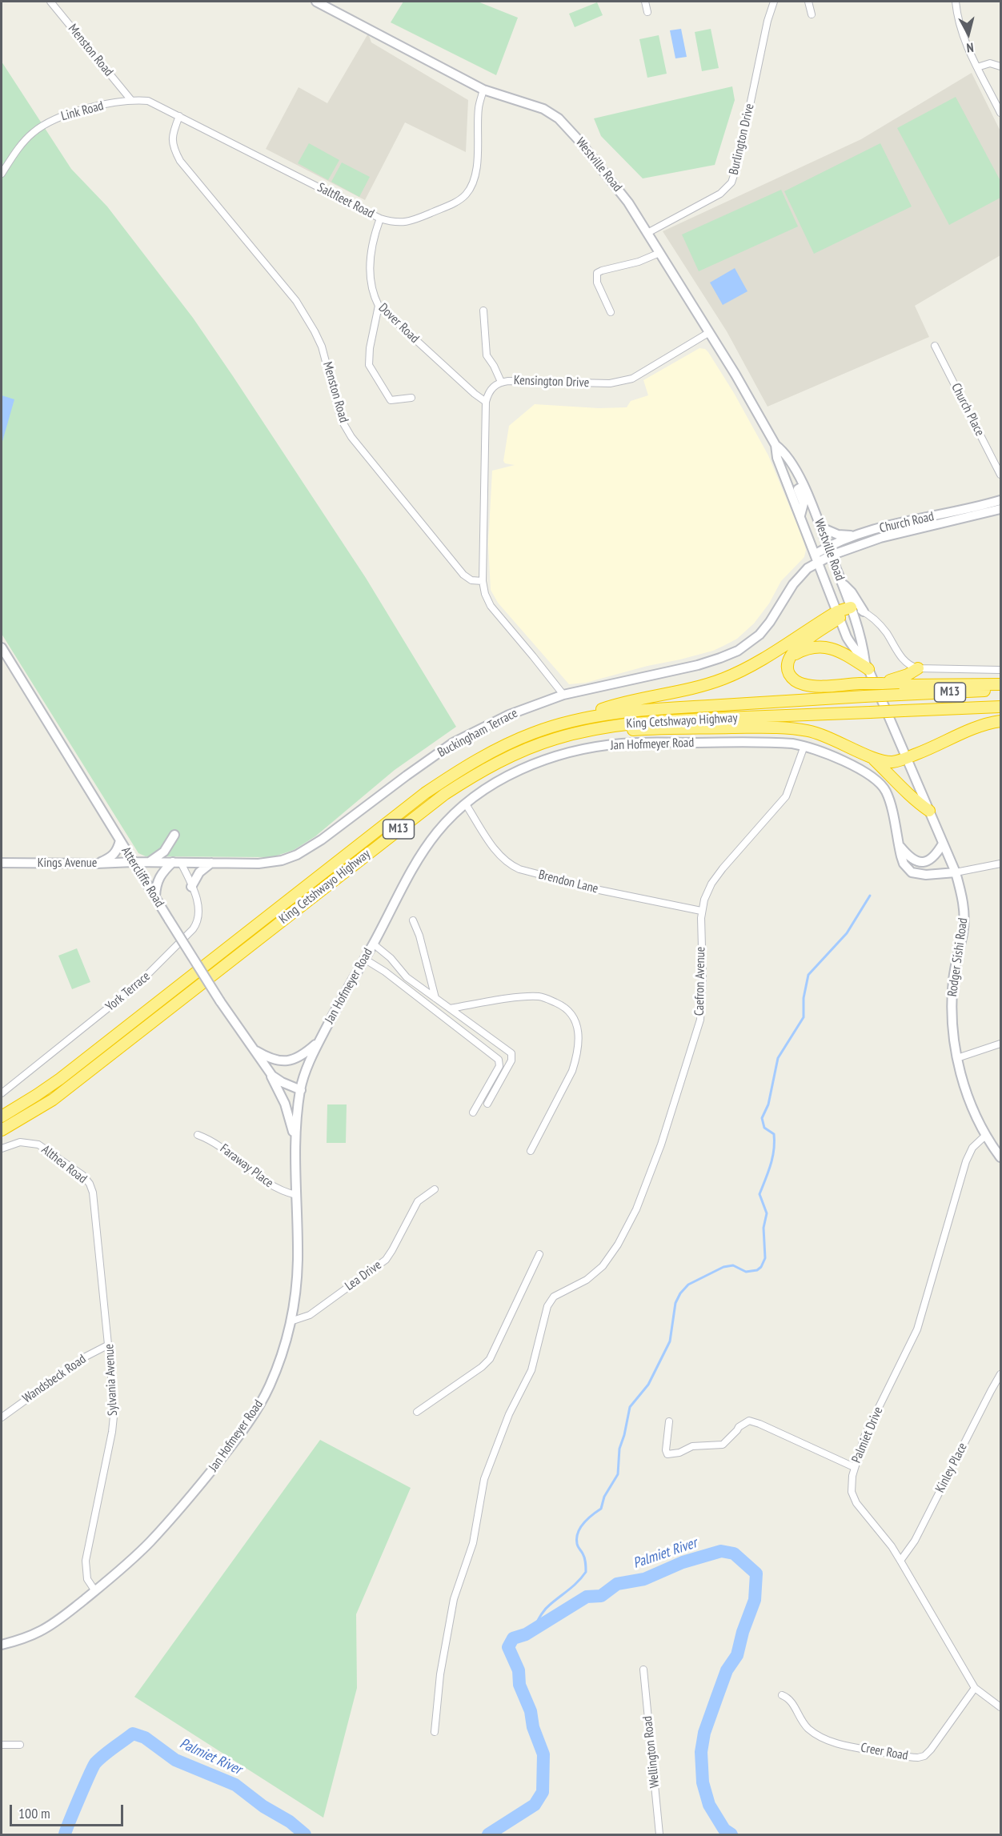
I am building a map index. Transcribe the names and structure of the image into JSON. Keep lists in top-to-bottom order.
{
  "streets": {
    "highway": ["M13", "King Cetshwayo Highway"],
    "street": [
      "Menston Road",
      "Link Road",
      "Burlington Drive",
      "Westville Road",
      "Saltfleet Road",
      "Dover Road",
      "Kensington Drive",
      "Church Place",
      "Church Road",
      "Buckingham Terrace",
      "Jan Hofmeyer Road",
      "Kings Avenue",
      "Attercliffe Road",
      "Brendon Lane",
      "Rodger Sishi Road",
      "Caefron Avenue",
      "York Terrace",
      "Althea Road",
      "Faraway Place",
      "Lea Drive",
      "Wandsbeck Road",
      "Sylvania Avenue",
      "Palmiet Drive",
      "Kinley Place",
      "Wellington Road",
      "Creer Road"
    ]
  },
  "crossings": [
    ["Menston Road", "Link Road"],
    ["Menston Road", "Saltfleet Road"],
    ["Link Road", "Saltfleet Road"],
    ["Burlington Drive", "Westville Road"],
    ["Westville Road", "Saltfleet Road"],
    ["Westville Road", "Kensington Drive"],
    ["Westville Road", "Church Road"],
    ["Westville Road", "Buckingham Terrace"],
    ["Westville Road", "Rodger Sishi Road"],
    ["Saltfleet Road", "Dover Road"],
    ["Dover Road", "Kensington Drive"],
    ["Church Road", "Buckingham Terrace"],
    ["Buckingham Terrace", "Kings Avenue"],
    ["Buckingham Terrace", "Attercliffe Road"],
    ["Buckingham Terrace", "York Terrace"],
    ["Jan Hofmeyer Road", "Attercliffe Road"],
    ["Jan Hofmeyer Road", "Brendon Lane"],
    ["Jan Hofmeyer Road", "Rodger Sishi Road"],
    ["Jan Hofmeyer Road", "Caefron Avenue"],
    ["Jan Hofmeyer Road", "Faraway Place"],
    ["Jan Hofmeyer Road", "Lea Drive"],
    ["Jan Hofmeyer Road", "Sylvania Avenue"],
    ["Kings Avenue", "Attercliffe Road"],
    ["Brendon Lane", "Caefron Avenue"],
    ["Rodger Sishi Road", "Palmiet Drive"],
    ["Althea Road", "Sylvania Avenue"],
    ["Wandsbeck Road", "Sylvania Avenue"],
    ["Palmiet Drive", "Kinley Place"],
    ["Palmiet Drive", "Creer Road"]
  ],
  "water": ["Palmiet River"],
  "scale_bar": "100 m",
  "north": "bottom"
}
